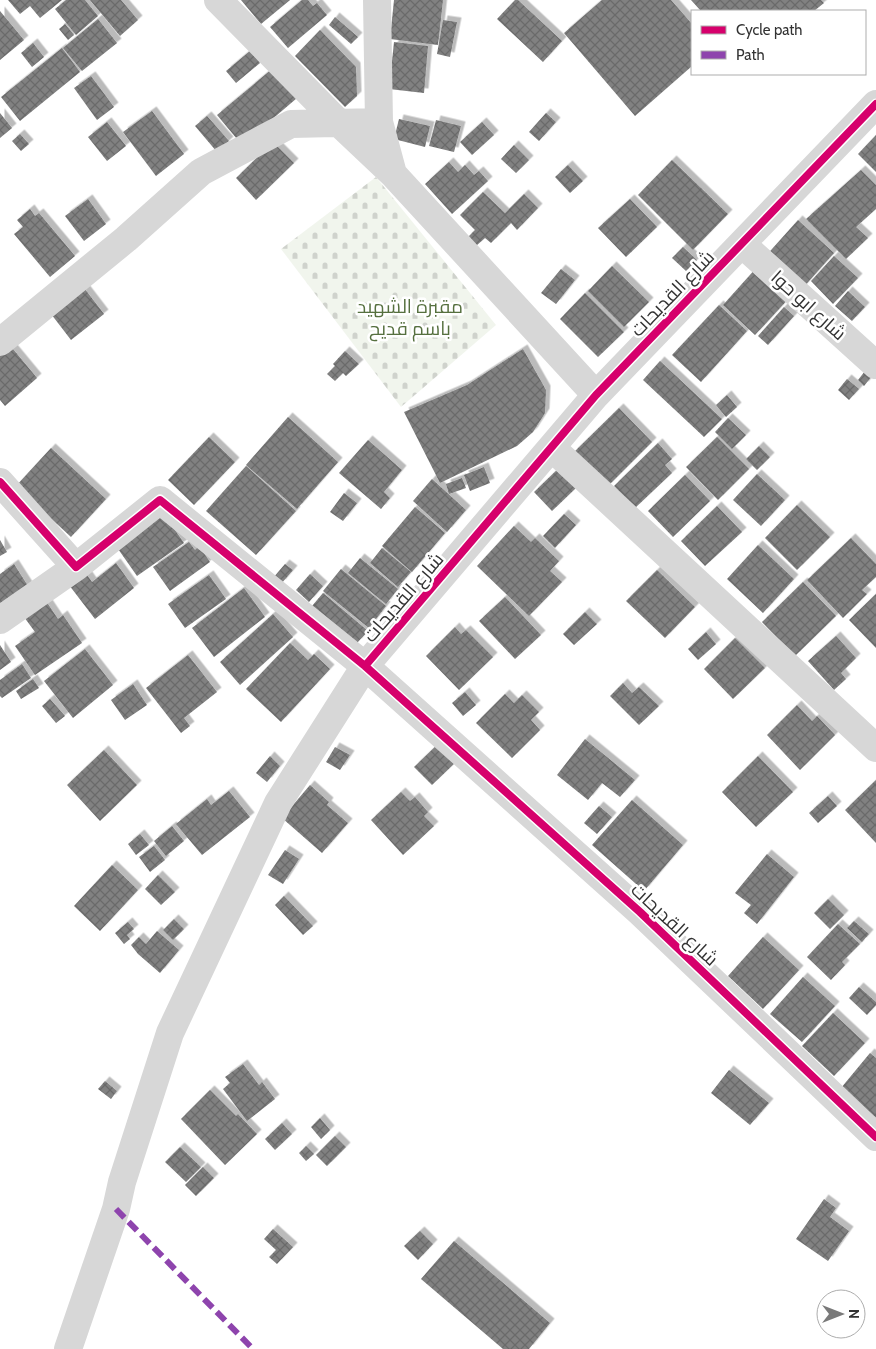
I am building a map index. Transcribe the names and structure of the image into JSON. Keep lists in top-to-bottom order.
{
  "streets": {
    "street": ["شارع القديحات", "شارع ابو حوا"]
  },
  "crossings": [
    ["شارع القديحات", "شارع ابو حوا"]
  ],
  "parks": ["مقبرة الشهيد باسم قديح"],
  "legend": ["Cycle path", "Path"],
  "north": "right"
}
